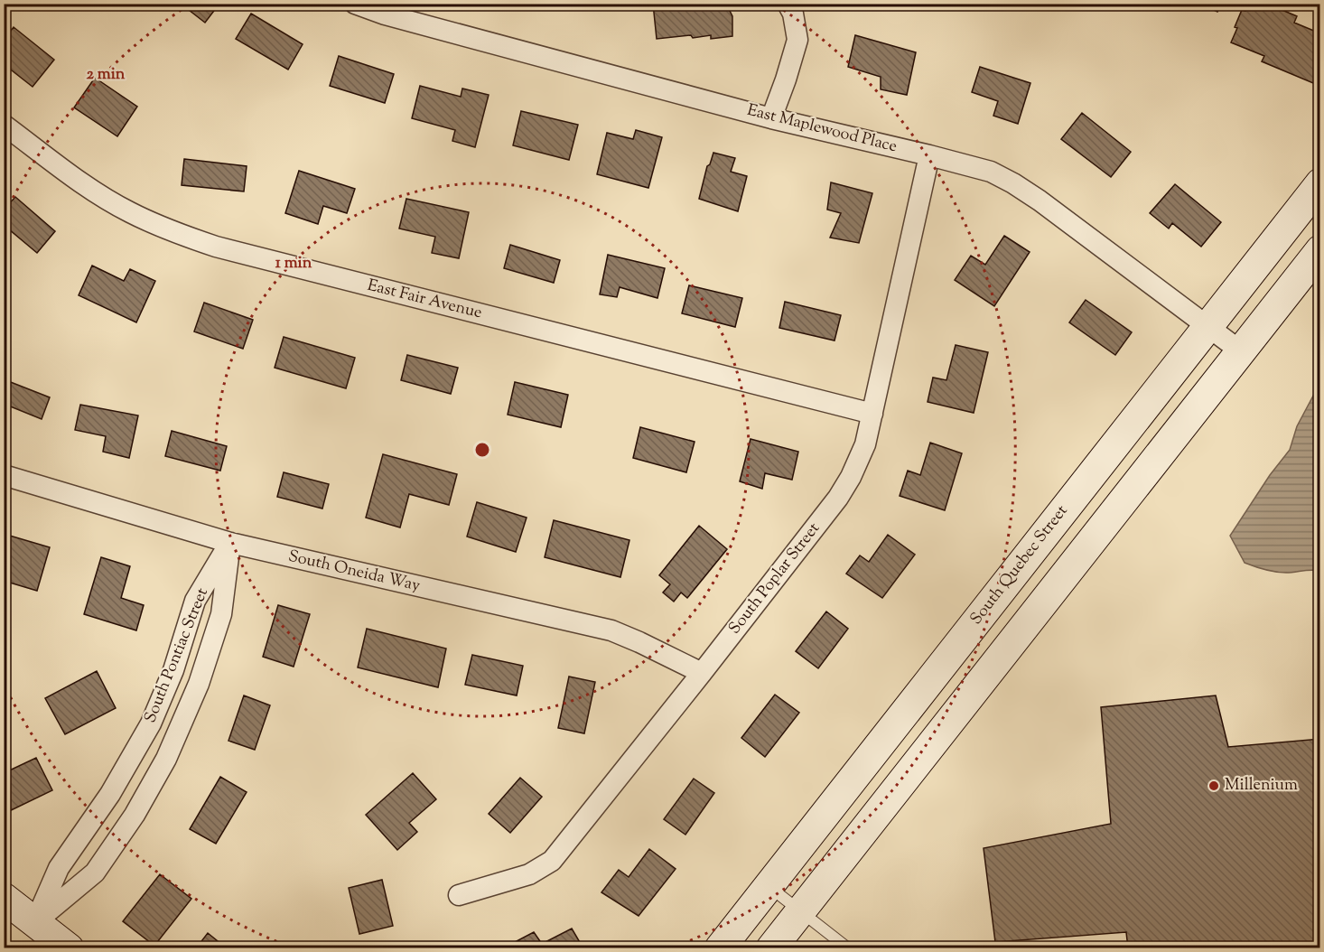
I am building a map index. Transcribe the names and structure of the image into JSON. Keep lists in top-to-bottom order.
{
  "streets": {
    "main road": ["South Quebec Street"],
    "street": [
      "East Maplewood Place",
      "East Fair Avenue",
      "South Oneida Way",
      "South Poplar Street",
      "South Pontiac Street"
    ]
  },
  "crossings": [
    ["East Maplewood Place", "South Quebec Street"],
    ["East Maplewood Place", "South Poplar Street"],
    ["East Fair Avenue", "South Poplar Street"],
    ["South Oneida Way", "South Poplar Street"],
    ["South Oneida Way", "South Pontiac Street"]
  ],
  "places": ["Millenium"],
  "rings": ["2 min", "1 min"]
}
